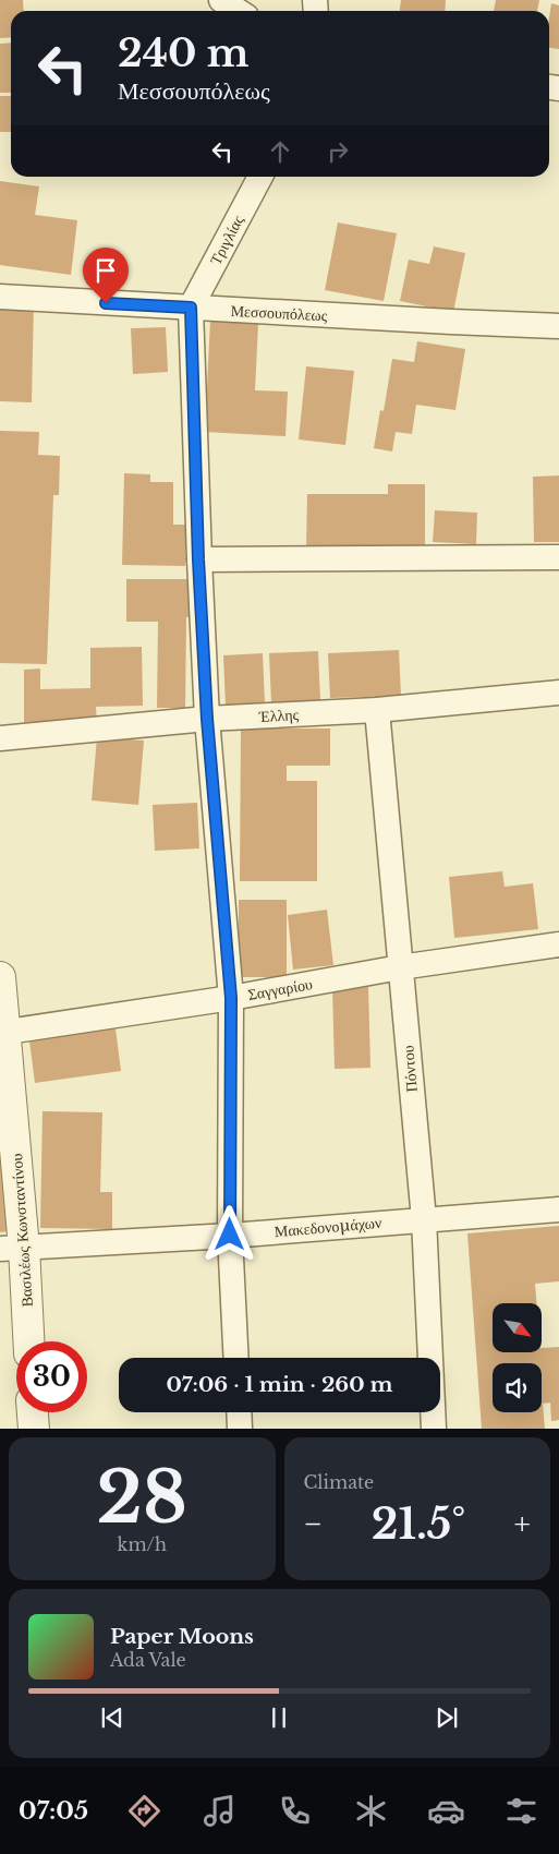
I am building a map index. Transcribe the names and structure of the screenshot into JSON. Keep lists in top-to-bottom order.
{
  "streets": {
    "street": [
      "Τριγλίας",
      "Μεσσουπόλεως",
      "Έλλης",
      "Σαγγαρίου",
      "Πόντου",
      "Μακεδονομάχων",
      "Βασιλέως Κωνσταντίνου"
    ]
  },
  "crossings": [
    ["Τριγλίας", "Μεσσουπόλεως"],
    ["Έλλης", "Πόντου"],
    ["Σαγγαρίου", "Πόντου"],
    ["Σαγγαρίου", "Βασιλέως Κωνσταντίνου"],
    ["Πόντου", "Μακεδονομάχων"],
    ["Μακεδονομάχων", "Βασιλέως Κωνσταντίνου"]
  ],
  "north": "bottom right",
  "page": {
    "turn": ["240 m", "Μεσσουπόλεως"],
    "limit": "30",
    "trip": "07:06 · 1 min · 260 m",
    "tile": [
      ["28", "km/h"],
      "Climate"
    ],
    "heat": ["−", "21.5°", "+"],
    "song": ["Paper Moons", "Ada Vale"],
    "tabs": "07:05"
  }
}
